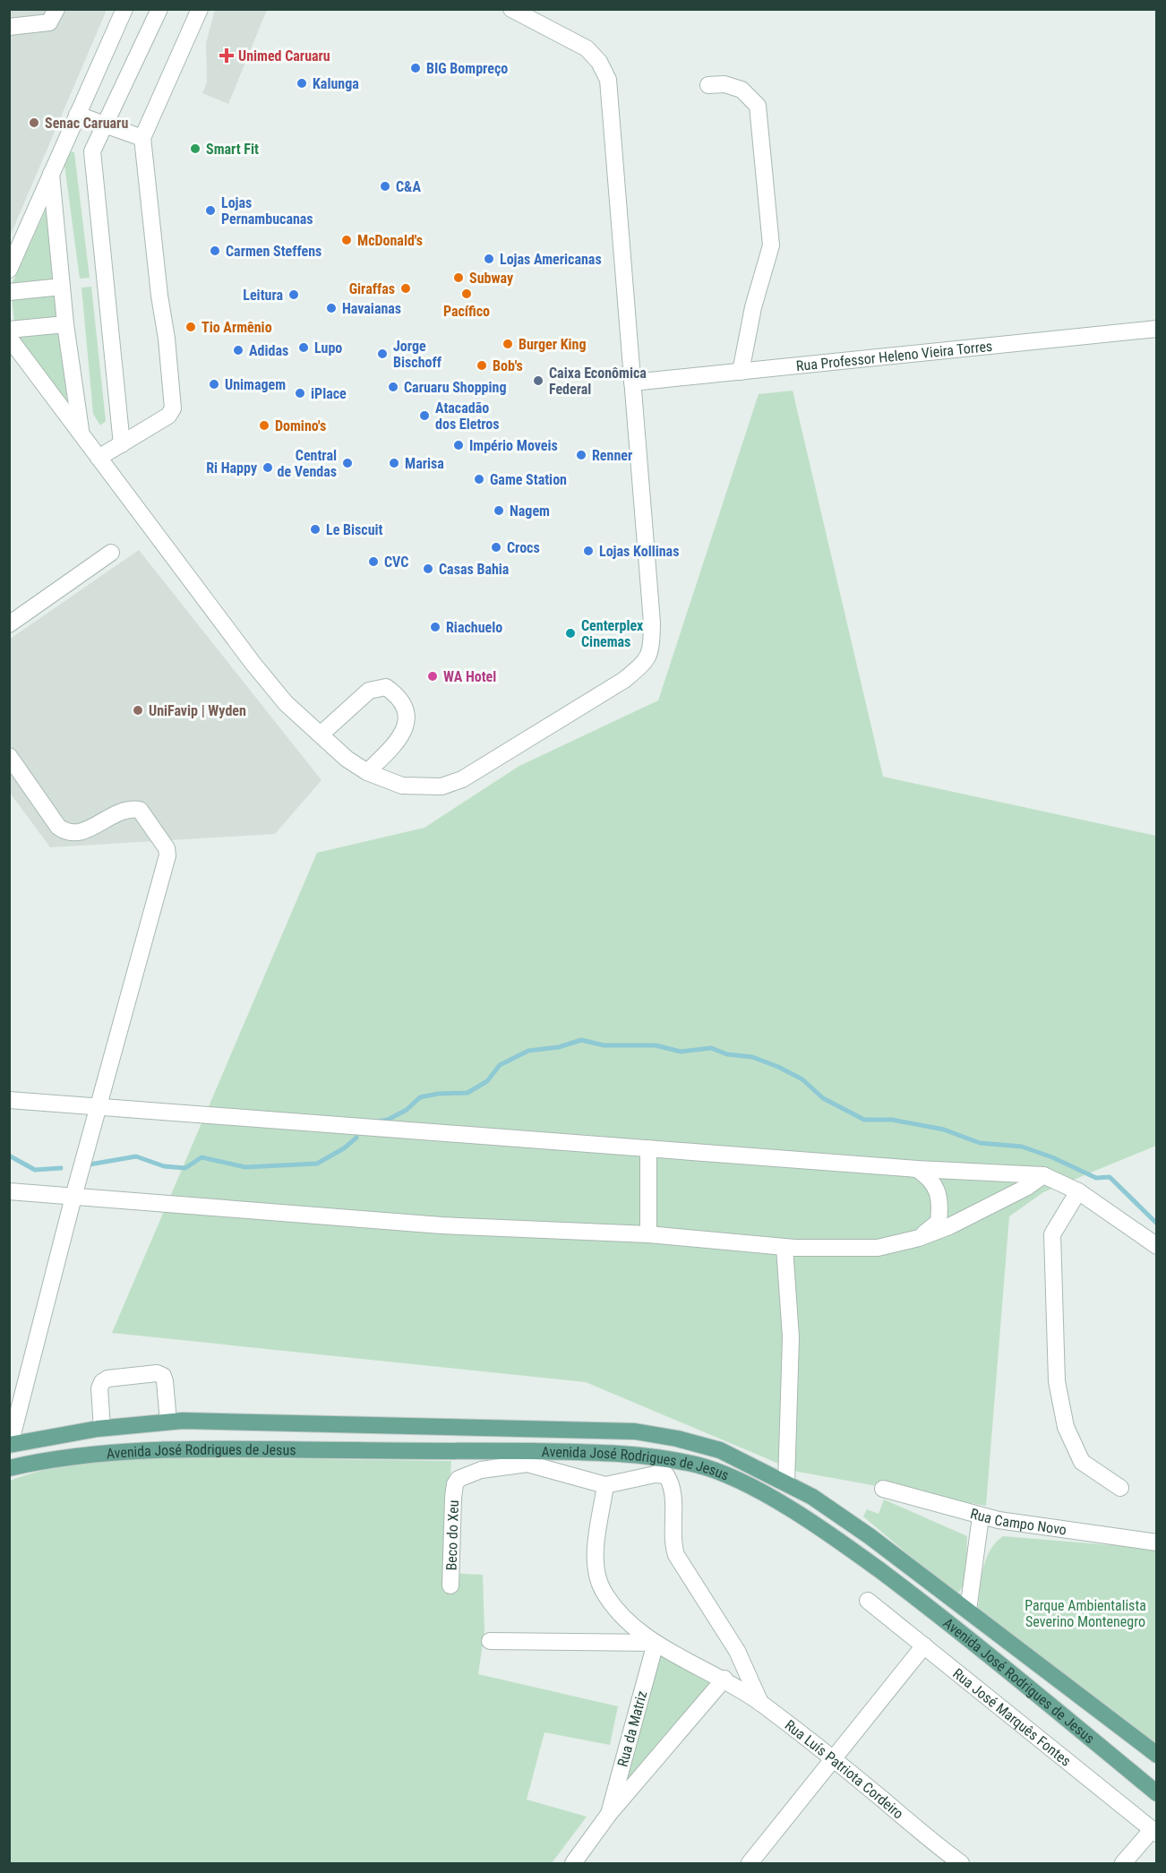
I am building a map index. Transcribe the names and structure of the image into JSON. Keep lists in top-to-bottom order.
{
  "streets": {
    "main road": ["Avenida José Rodrigues de Jesus"],
    "street": [
      "Rua Professor Heleno Vieira Torres",
      "Rua Campo Novo",
      "Beco do Xeu",
      "Rua José Marquês Fontes",
      "Rua da Matriz",
      "Rua Luís Patriota Cordeiro"
    ]
  },
  "crossings": [
    ["Avenida José Rodrigues de Jesus", "Beco do Xeu"],
    ["Rua da Matriz", "Rua Luís Patriota Cordeiro"]
  ],
  "parks": ["Parque Ambientalista Severino Montenegro"],
  "places": {
    "health": ["Unimed Caruaru"],
    "other": [
      "BIG Bompreço",
      "Kalunga",
      "Senac Caruaru",
      "Smart Fit",
      "C&A",
      "Lojas Pernambucanas",
      "McDonald's",
      "Carmen Steffens",
      "Lojas Americanas",
      "Subway",
      "Giraffas",
      "Pacífico",
      "Leitura",
      "Havaianas",
      "Tio Armênio",
      "Burger King",
      "Lupo",
      "Adidas",
      "Jorge Bischoff",
      "Bob's",
      "Caixa Econômica Federal",
      "Unimagem",
      "Caruaru Shopping",
      "iPlace",
      "Atacadão dos Eletros",
      "Domino's",
      "Império Moveis",
      "Renner",
      "Central de Vendas",
      "Marisa",
      "Ri Happy",
      "Game Station",
      "Nagem",
      "Le Biscuit",
      "Crocs",
      "Lojas Kollinas",
      "CVC",
      "Casas Bahia",
      "Riachuelo",
      "Centerplex Cinemas",
      "WA Hotel",
      "UniFavip | Wyden"
    ]
  }
}
